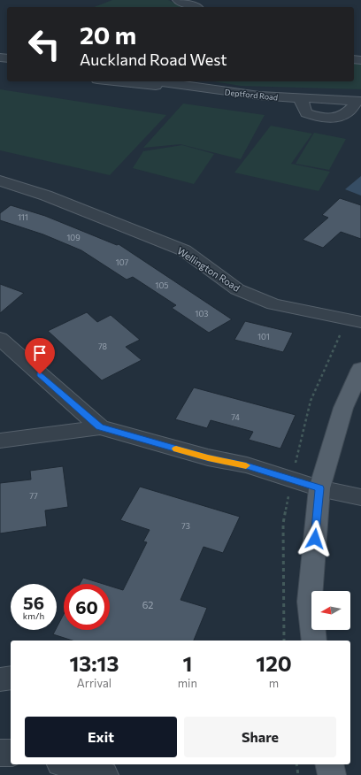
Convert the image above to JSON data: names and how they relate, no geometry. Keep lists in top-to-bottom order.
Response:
{
  "streets": {
    "street": ["Deptford Road", "Wellington Road"]
  },
  "house_numbers": [
    "111",
    "109",
    "107",
    "105",
    "103",
    "101",
    "78",
    "74",
    "77",
    "73",
    "62"
  ],
  "north": "left",
  "page": {
    "turn": ["20 m", "Auckland Road West"],
    "speed": "56 km/h",
    "limit": "60",
    "eta": [
      "13:13",
      "Arrival",
      "1",
      "min",
      "120",
      "m"
    ],
    "buttons": ["Exit", "Share"]
  }
}
